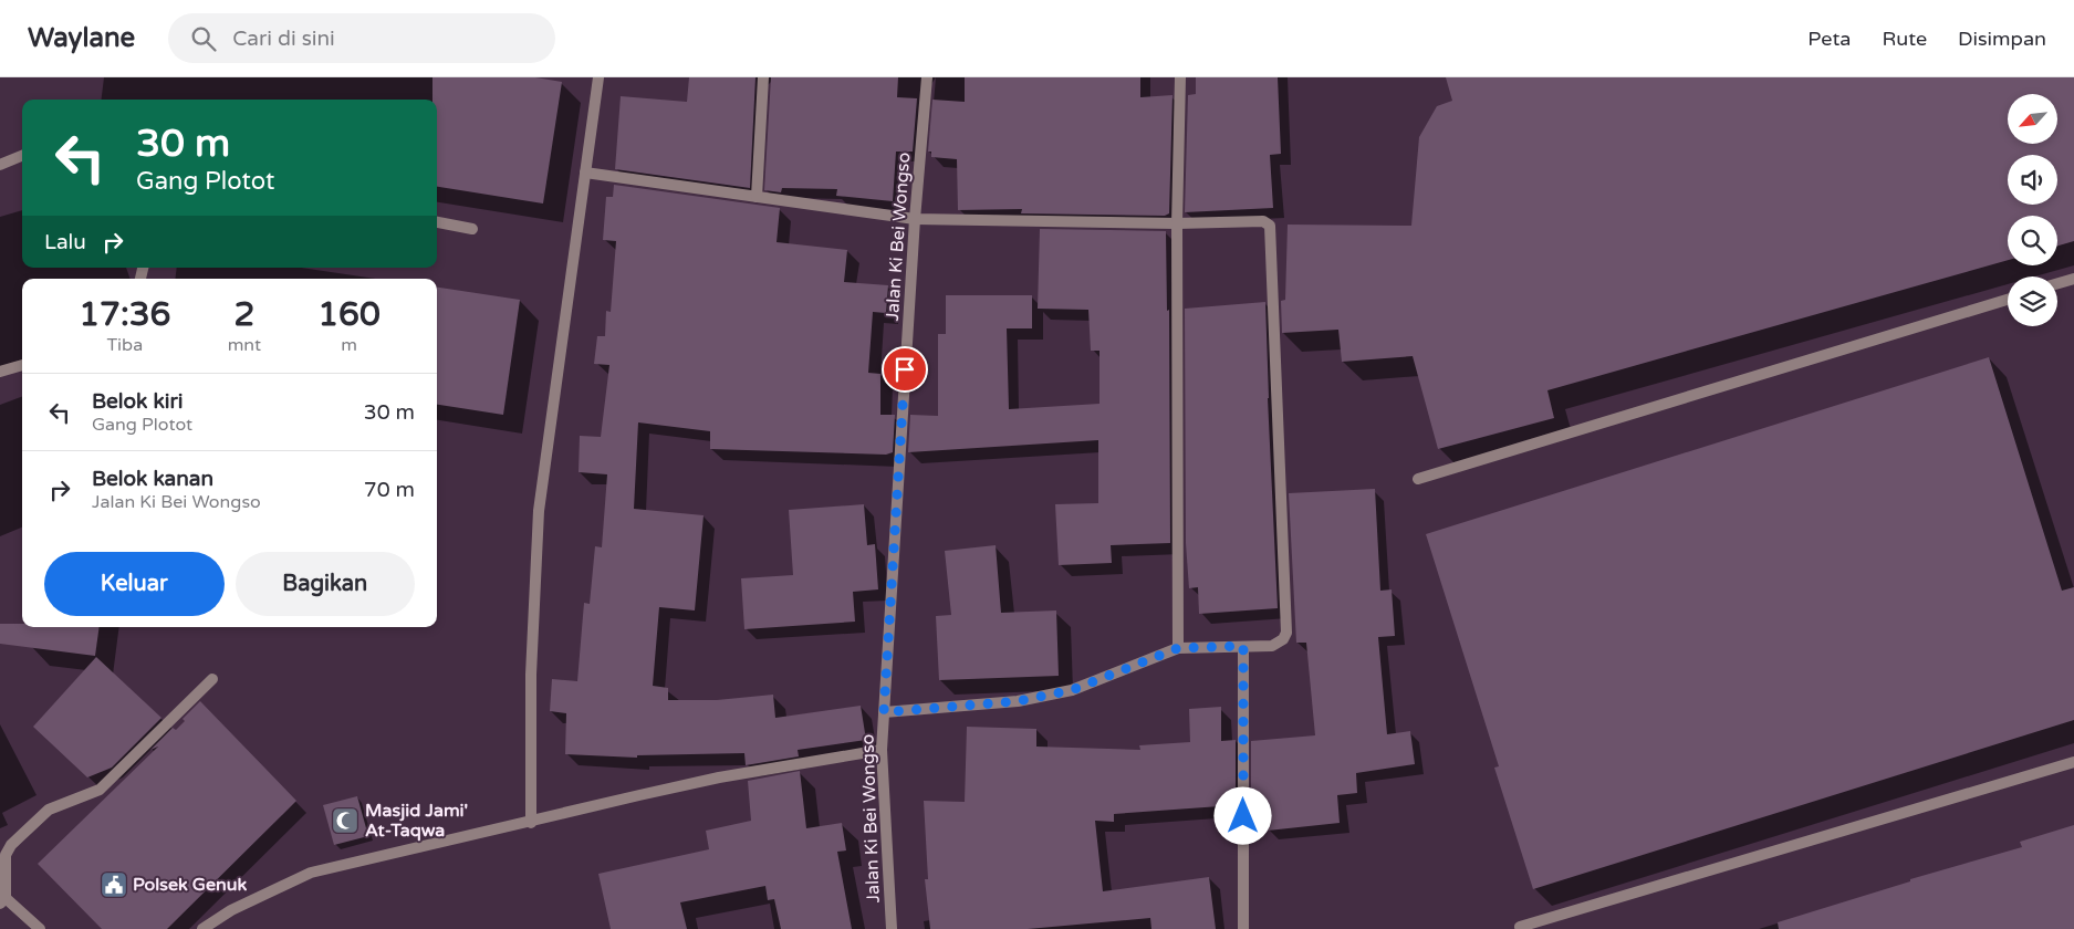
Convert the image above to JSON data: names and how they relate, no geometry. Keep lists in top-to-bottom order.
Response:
{
  "streets": {
    "street": ["Jalan Ki Bei Wongso"]
  },
  "places": {
    "mosque": ["Masjid Jami' At-Taqwa"],
    "public building": ["Polsek Genuk"]
  },
  "north": "bottom left",
  "page": {
    "header": "Waylane",
    "search": "Cari di sini",
    "nav": ["Peta", "Rute", "Disimpan"],
    "turn": ["30 m", "Gang Plotot"],
    "then": "Lalu",
    "eta": [
      "17:36",
      "Tiba",
      "2",
      "mnt",
      "160",
      "m"
    ],
    "list": [
      {
        "name": "Belok kiri",
        "note": "Gang Plotot",
        "value": "30 m"
      },
      {
        "name": "Belok kanan",
        "note": "Jalan Ki Bei Wongso",
        "value": "70 m"
      }
    ],
    "buttons": ["Keluar", "Bagikan"]
  }
}
